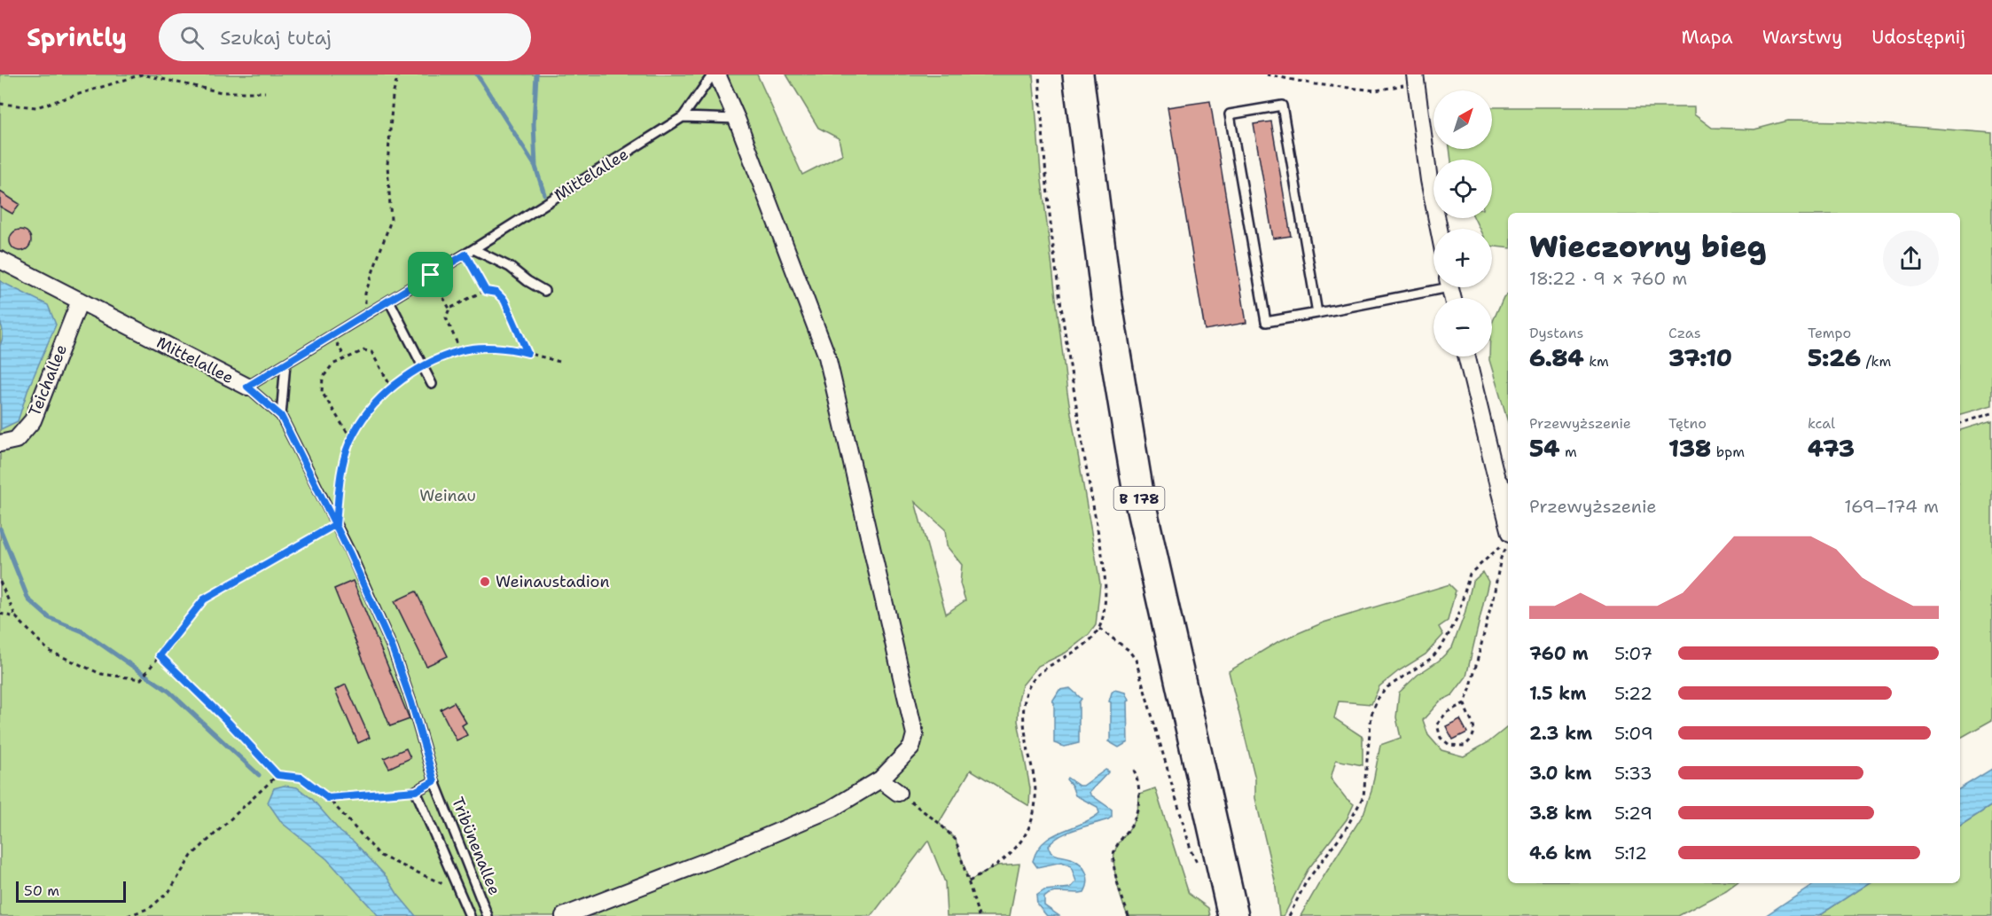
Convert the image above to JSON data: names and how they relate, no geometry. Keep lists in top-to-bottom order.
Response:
{
  "streets": {
    "highway": ["B 178"],
    "street": ["Mittelallee", "Teichallee"],
    "lane": ["Tribünenallee"]
  },
  "crossings": [
    ["Mittelallee", "Teichallee"],
    ["Mittelallee", "Tribünenallee"]
  ],
  "parks": ["Weinau"],
  "places": ["Weinaustadion"],
  "scale_bar": "50 m",
  "north": "top right",
  "page": {
    "header": "Sprintly",
    "search": "Szukaj tutaj",
    "nav": ["Mapa", "Warstwy", "Udostępnij"],
    "map_buttons": ["+", "−"],
    "heading": ["Wieczorny bieg", "18:22 · 9 × 760 m"],
    "stats": [
      ["Dystans", "6.84 km"],
      ["Czas", "37:10"],
      ["Tempo", "5:26 /km"],
      ["Przewyższenie", "54 m"],
      ["Tętno", "138 bpm"],
      ["kcal", "473"]
    ],
    "chart": ["Przewyższenie", "169–174 m"],
    "list": [
      {
        "name": "760 m",
        "note": "5:07"
      },
      {
        "name": "1.5 km",
        "note": "5:22"
      },
      {
        "name": "2.3 km",
        "note": "5:09"
      },
      {
        "name": "3.0 km",
        "note": "5:33"
      },
      {
        "name": "3.8 km",
        "note": "5:29"
      },
      {
        "name": "4.6 km",
        "note": "5:12"
      }
    ],
    "scale": "50 m"
  }
}
